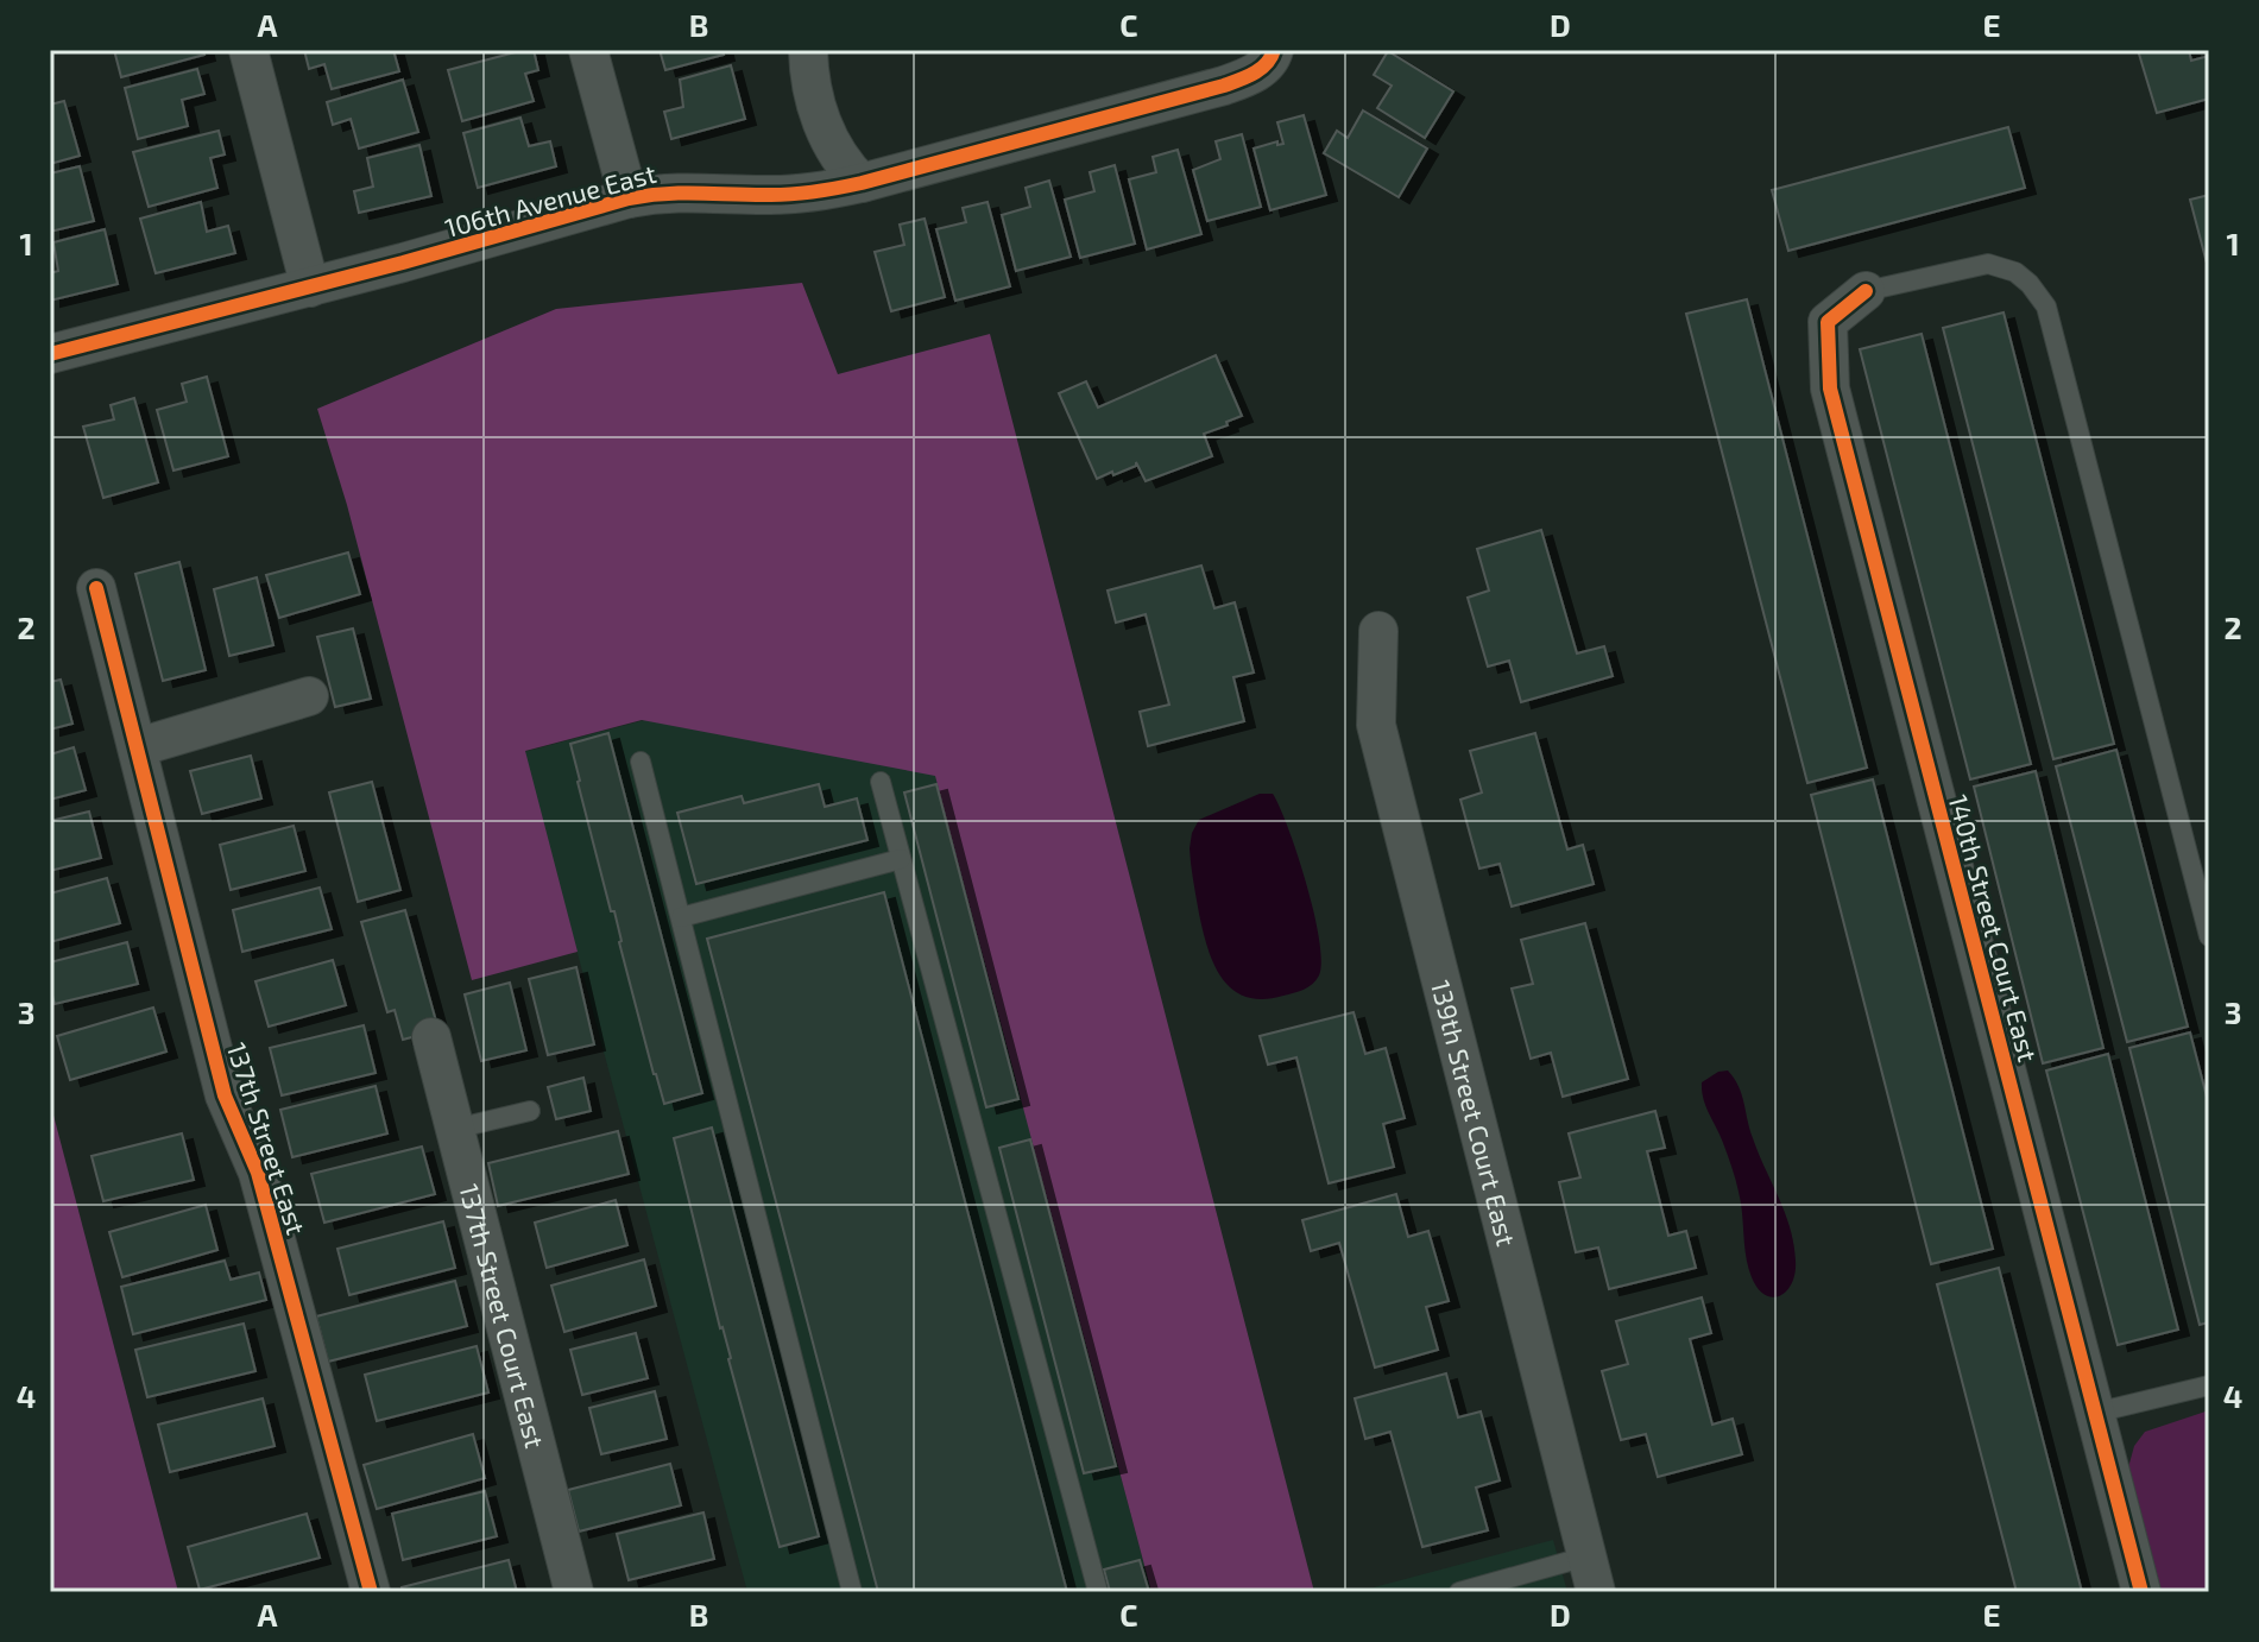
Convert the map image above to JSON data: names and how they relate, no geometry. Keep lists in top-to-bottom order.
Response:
{
  "streets": {
    "street": [
      "106th Avenue East",
      "140th Street Court East",
      "139th Street Court East",
      "137th Street East",
      "137th Street Court East"
    ]
  },
  "grid": {
    "columns": [
      "A",
      "B",
      "C",
      "D",
      "E"
    ],
    "rows": [
      "1",
      "2",
      "3",
      "4"
    ]
  }
}
